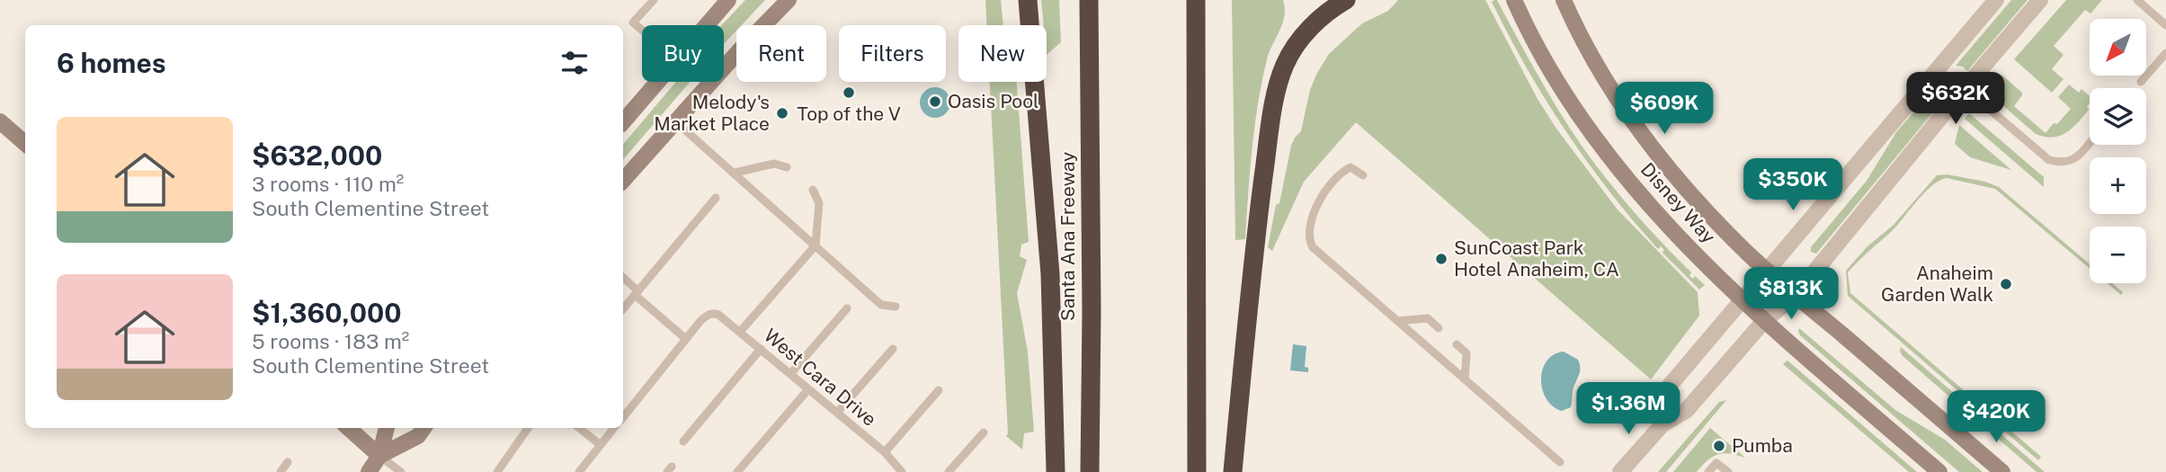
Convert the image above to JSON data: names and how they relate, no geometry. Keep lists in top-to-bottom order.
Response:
{
  "streets": {
    "highway": ["Santa Ana Freeway"],
    "main road": ["Disney Way"],
    "lane": ["West Cara Drive"]
  },
  "places": [
    "Top of the V",
    "Oasis Pool",
    "Melody's Market Place",
    "SunCoast Park Hotel Anaheim, CA",
    "Anaheim Garden Walk",
    "Pumba"
  ],
  "north": "bottom left",
  "page": {
    "map_buttons": ["+", "−"],
    "chip": [
      "Buy",
      "Rent",
      "Filters",
      "New"
    ],
    "heading": "6 homes",
    "price": [
      "$632K",
      "$609K",
      "$350K",
      "$813K",
      "$1.36M",
      "$420K"
    ],
    "list": [
      {
        "name": "$632,000",
        "note": "3 rooms · 110 m² · South Clementine Street"
      },
      {
        "name": "$1,360,000",
        "note": "5 rooms · 183 m² · South Clementine Street"
      }
    ]
  }
}
